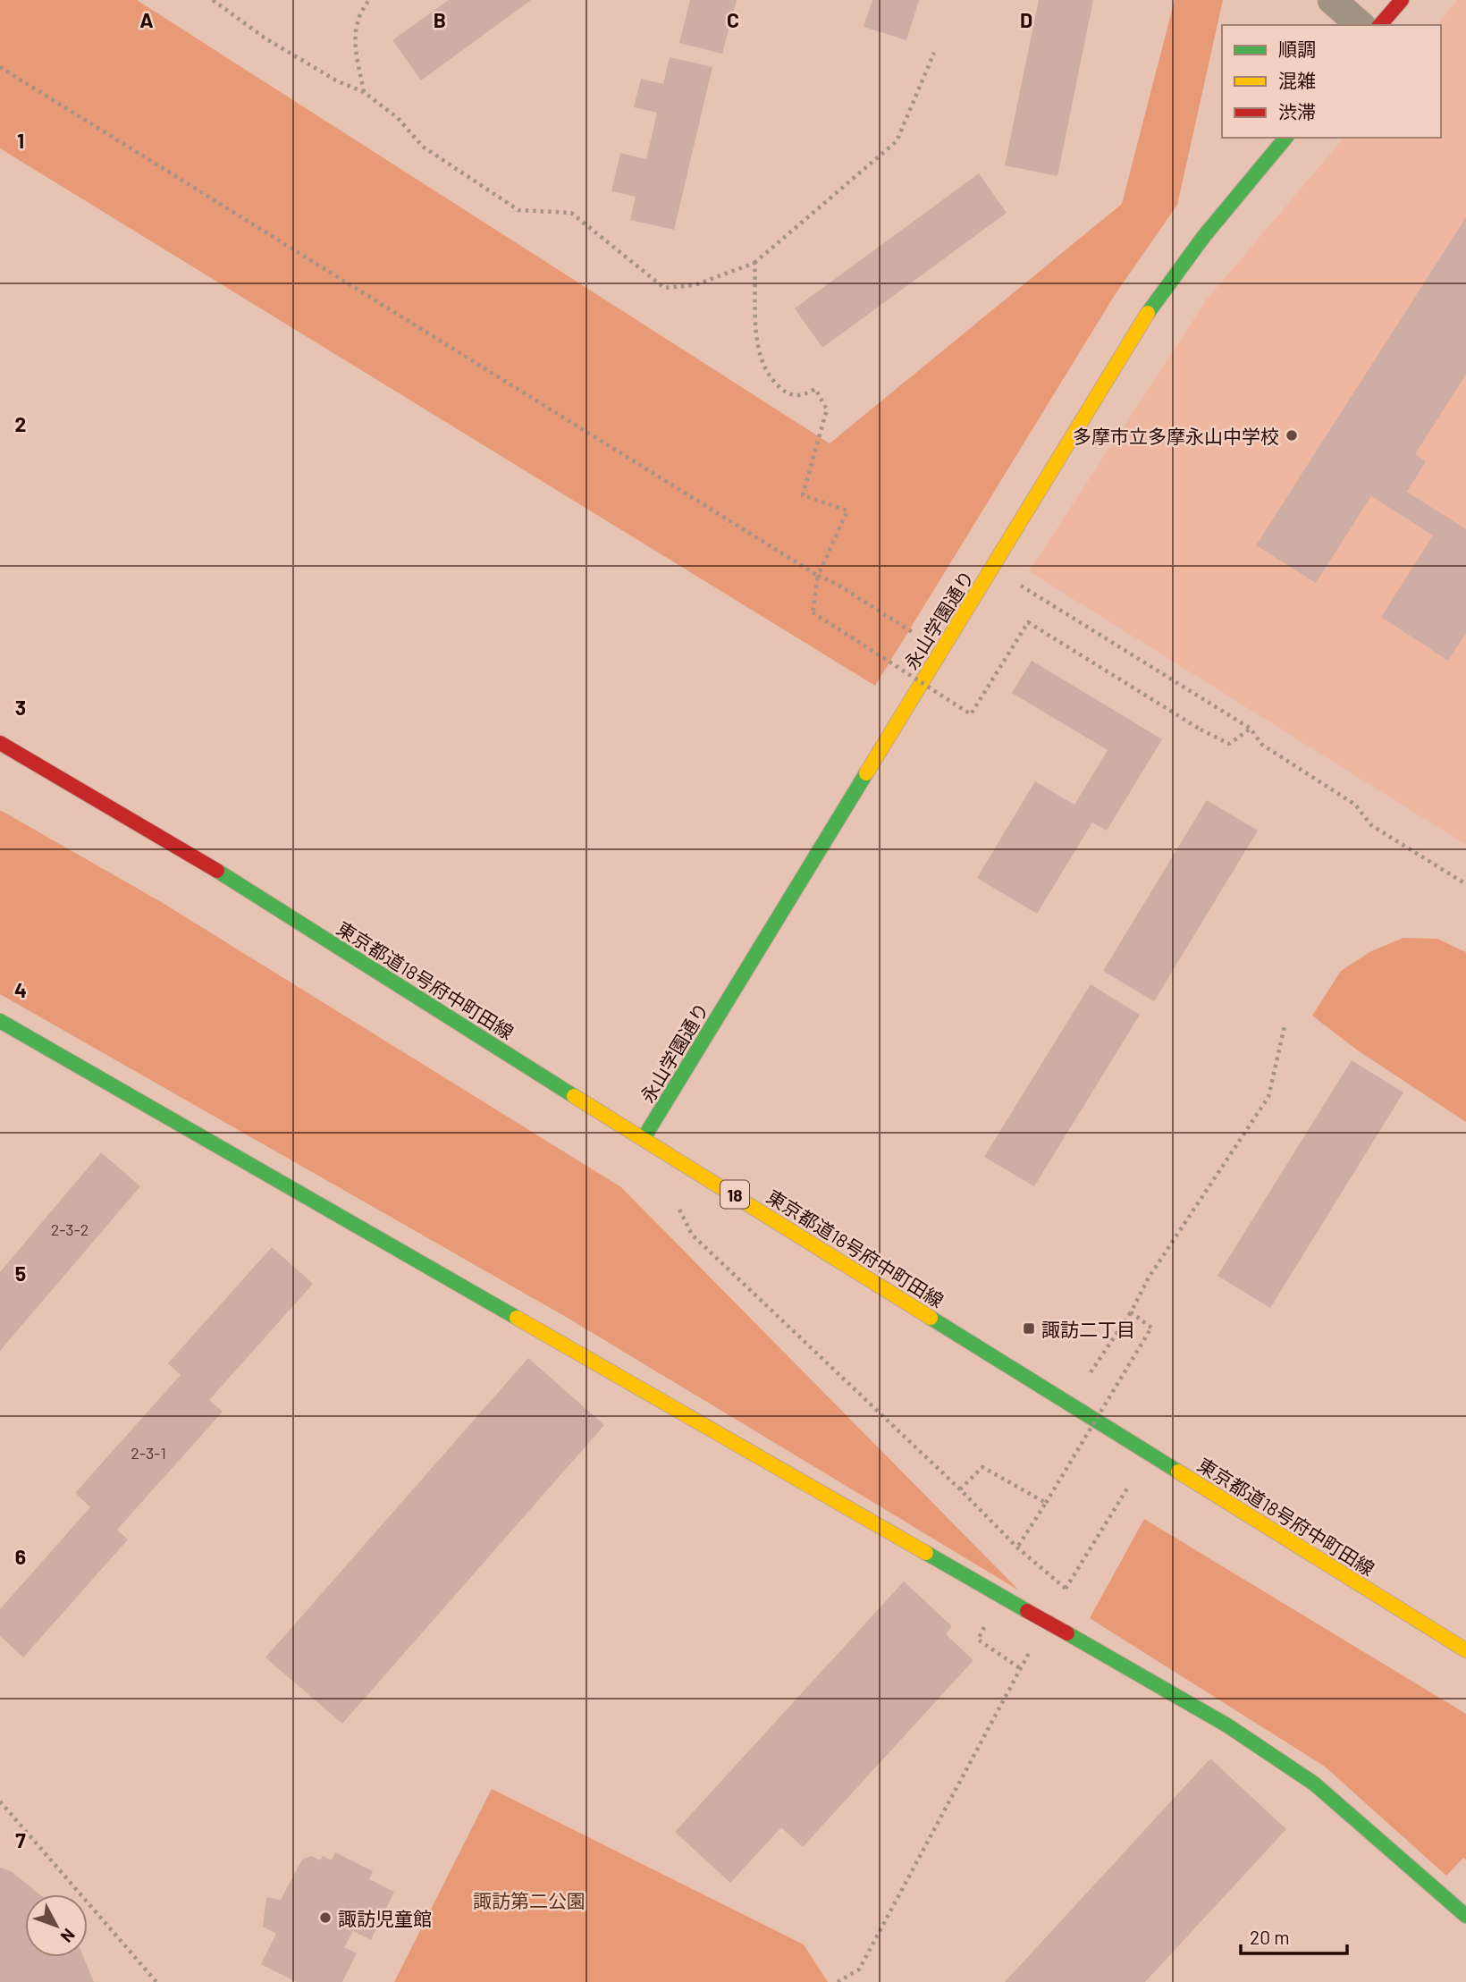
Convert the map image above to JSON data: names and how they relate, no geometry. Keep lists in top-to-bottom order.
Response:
{
  "streets": {
    "street": ["永山学園通り", "東京都道18号府中町田線", "18"]
  },
  "crossings": [
    ["永山学園通り", "東京都道18号府中町田線"]
  ],
  "parks": ["諏訪第二公園"],
  "places": {
    "other": ["多摩市立多摩永山中学校", "諏訪児童館"],
    "transit": ["諏訪二丁目"]
  },
  "house_numbers": ["2-3-2", "2-3-1"],
  "legend": ["順調", "混雑", "渋滞"],
  "scale_bar": "20 m",
  "north": "bottom right",
  "grid": {
    "columns": [
      "A",
      "B",
      "C",
      "D"
    ],
    "rows": [
      "1",
      "2",
      "3",
      "4",
      "5",
      "6",
      "7"
    ]
  }
}
